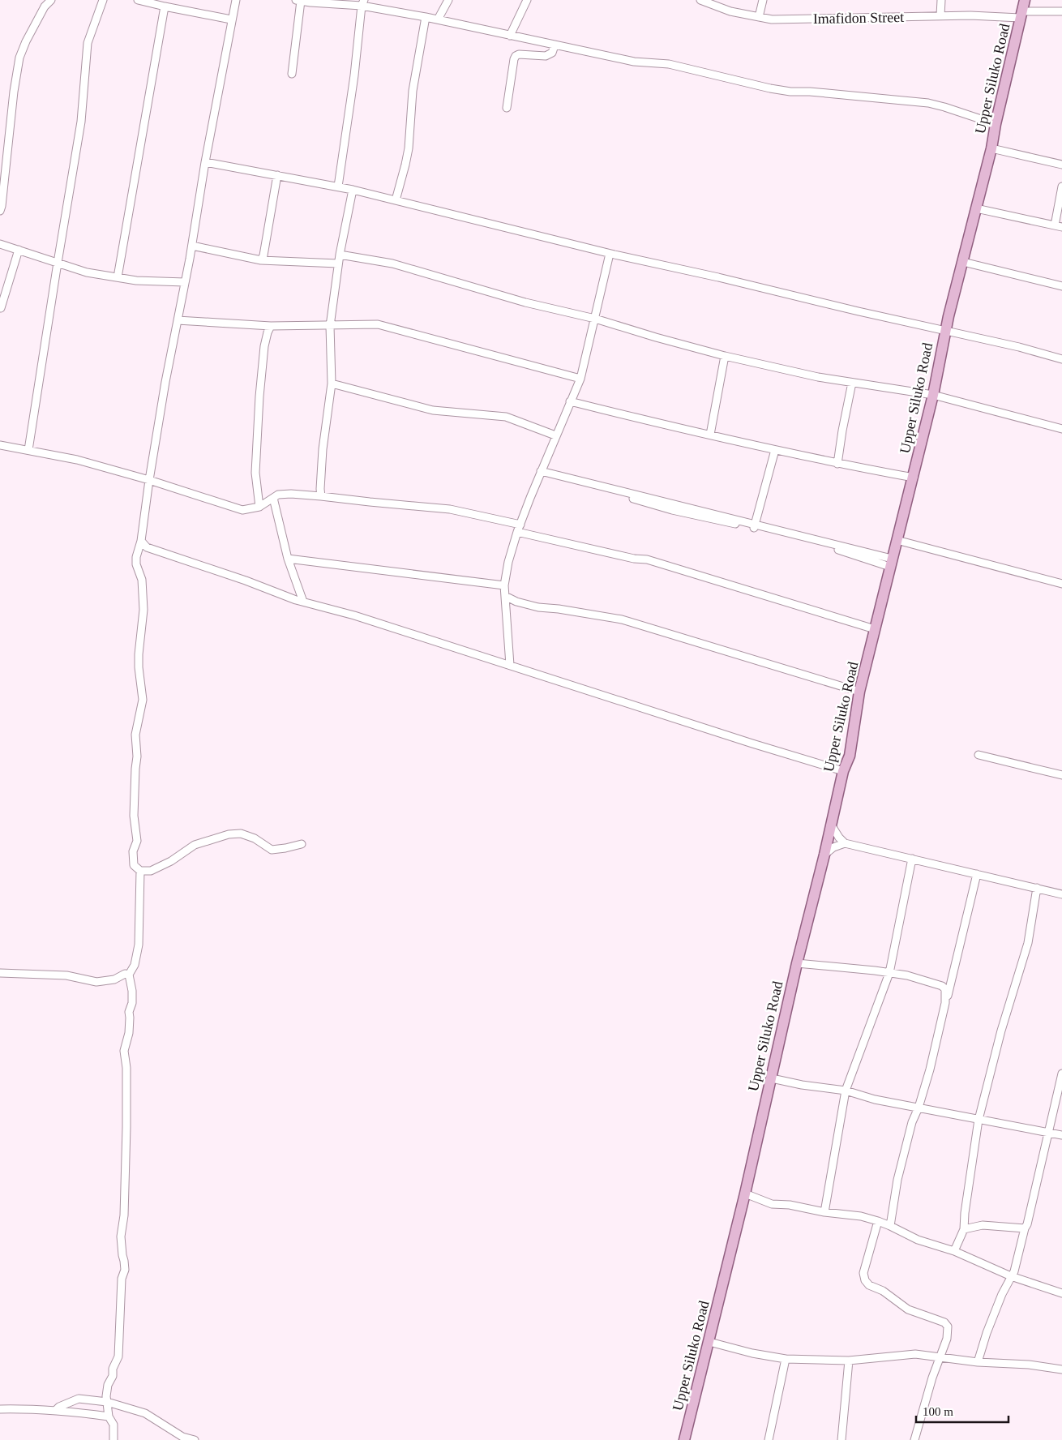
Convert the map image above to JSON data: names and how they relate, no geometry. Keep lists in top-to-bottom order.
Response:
{
  "streets": {
    "main road": ["Upper Siluko Road"],
    "street": ["Imafidon Street"]
  },
  "crossings": [
    ["Imafidon Street", "Upper Siluko Road"]
  ],
  "scale_bar": "100 m"
}
